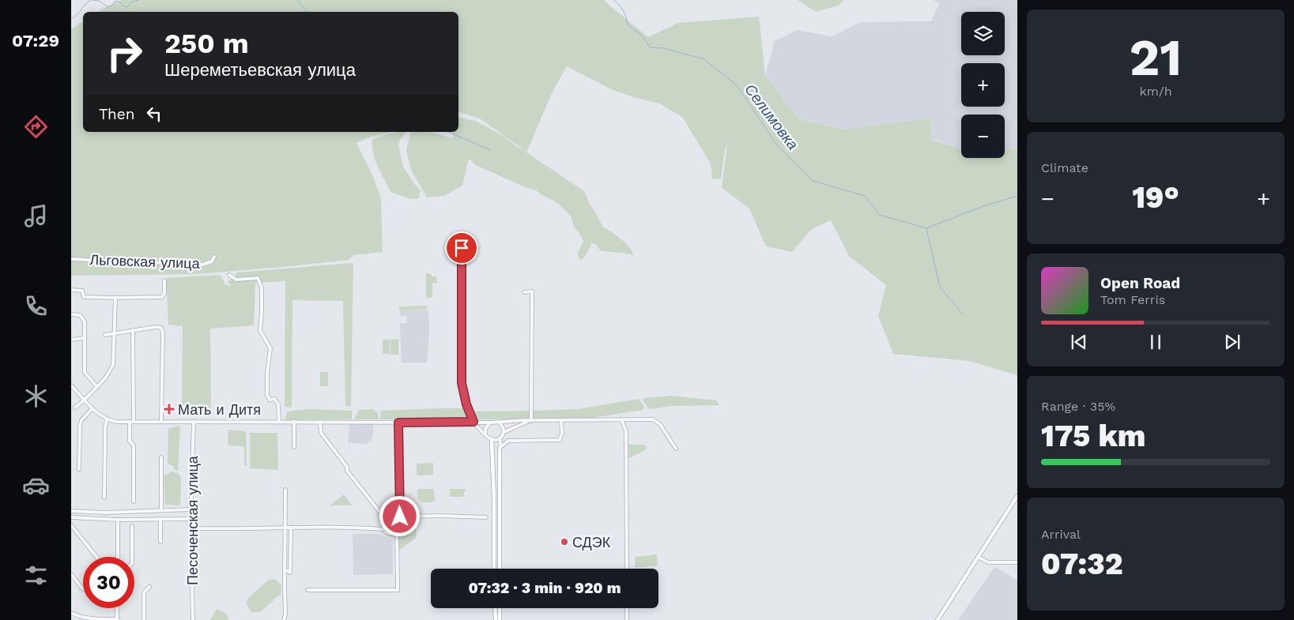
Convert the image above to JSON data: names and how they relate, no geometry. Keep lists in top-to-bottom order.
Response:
{
  "streets": {
    "street": ["Льговская улица", "Песоченская улица"]
  },
  "water": ["Селимовка"],
  "places": {
    "health": ["Мать и Дитя"],
    "other": ["СДЭК"]
  },
  "page": {
    "tabs": "07:29",
    "tile": [
      ["21", "km/h"],
      "Climate",
      ["Range · 35%", "175 km"],
      ["Arrival", "07:32"]
    ],
    "map_buttons": ["+", "−"],
    "turn": ["250 m", "Шереметьевская улица"],
    "then": "Then",
    "heat": ["−", "19°", "+"],
    "song": ["Open Road", "Tom Ferris"],
    "limit": "30",
    "trip": "07:32 · 3 min · 920 m"
  }
}
